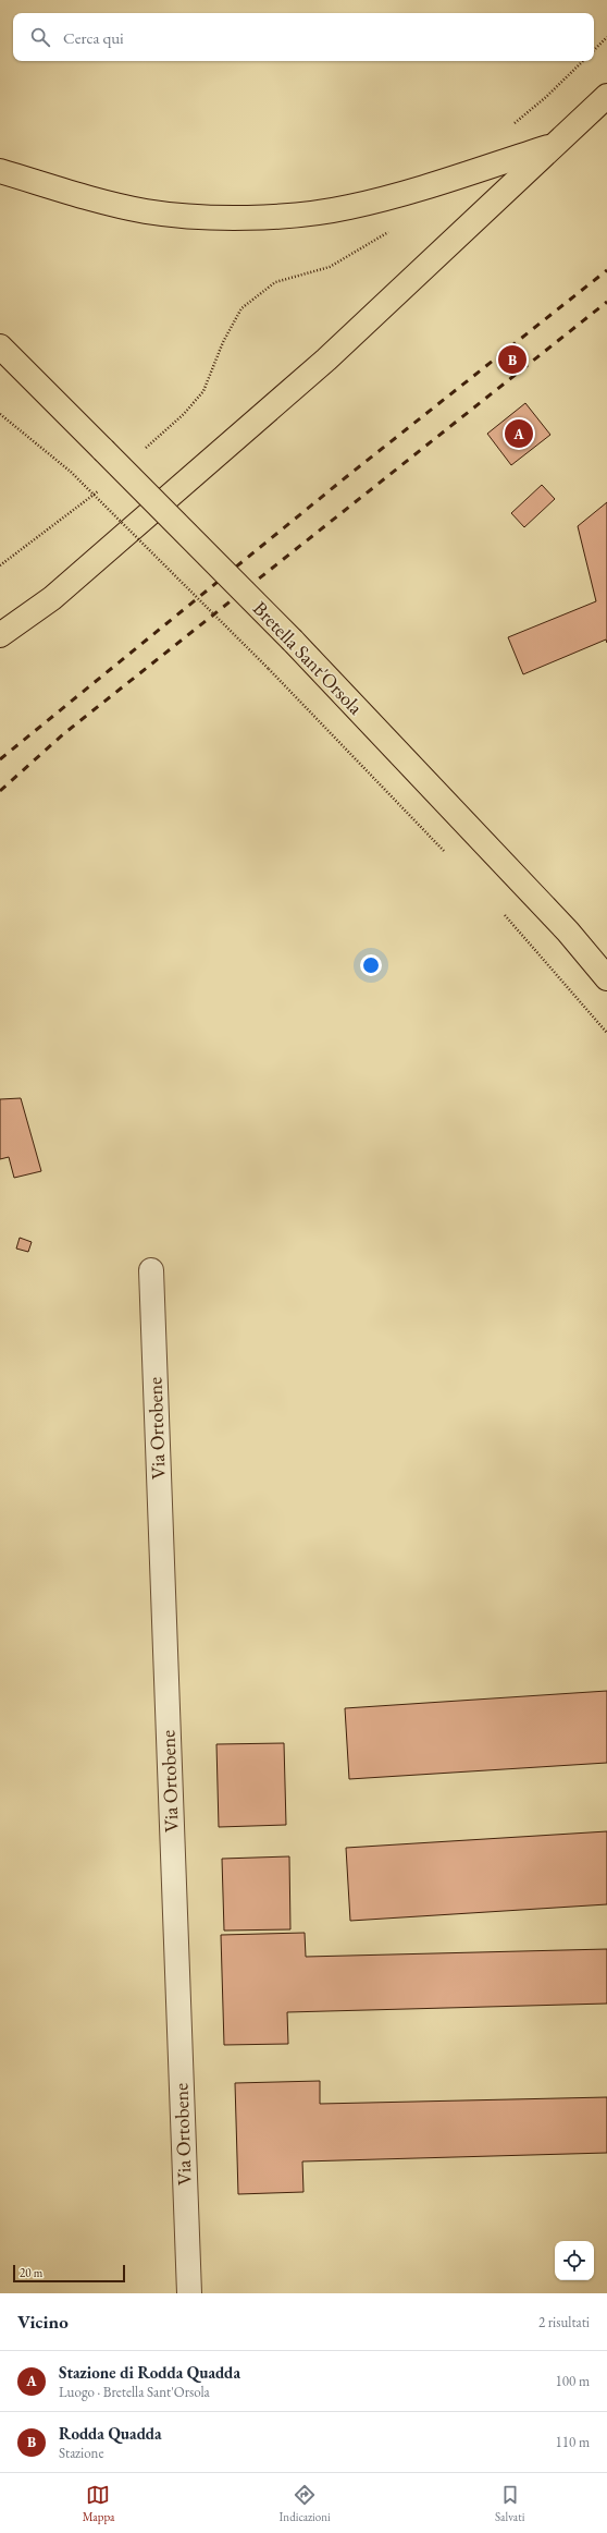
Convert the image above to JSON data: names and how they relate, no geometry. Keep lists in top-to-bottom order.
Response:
{
  "streets": {
    "main road": ["Bretella Sant'Orsola"],
    "street": ["Via Ortobene"]
  },
  "scale_bar": "20 m",
  "page": {
    "search": "Cerca qui",
    "pins": ["B", "A"],
    "scale": "20 m",
    "heading": ["Vicino", "2 risultati"],
    "list": [
      {
        "mark": "A",
        "name": "Stazione di Rodda Quadda",
        "note": "Luogo · Bretella Sant'Orsola",
        "value": "100 m"
      },
      {
        "mark": "B",
        "name": "Rodda Quadda",
        "note": "Stazione",
        "value": "110 m"
      }
    ],
    "nav": ["Mappa", "Indicazioni", "Salvati"]
  }
}
